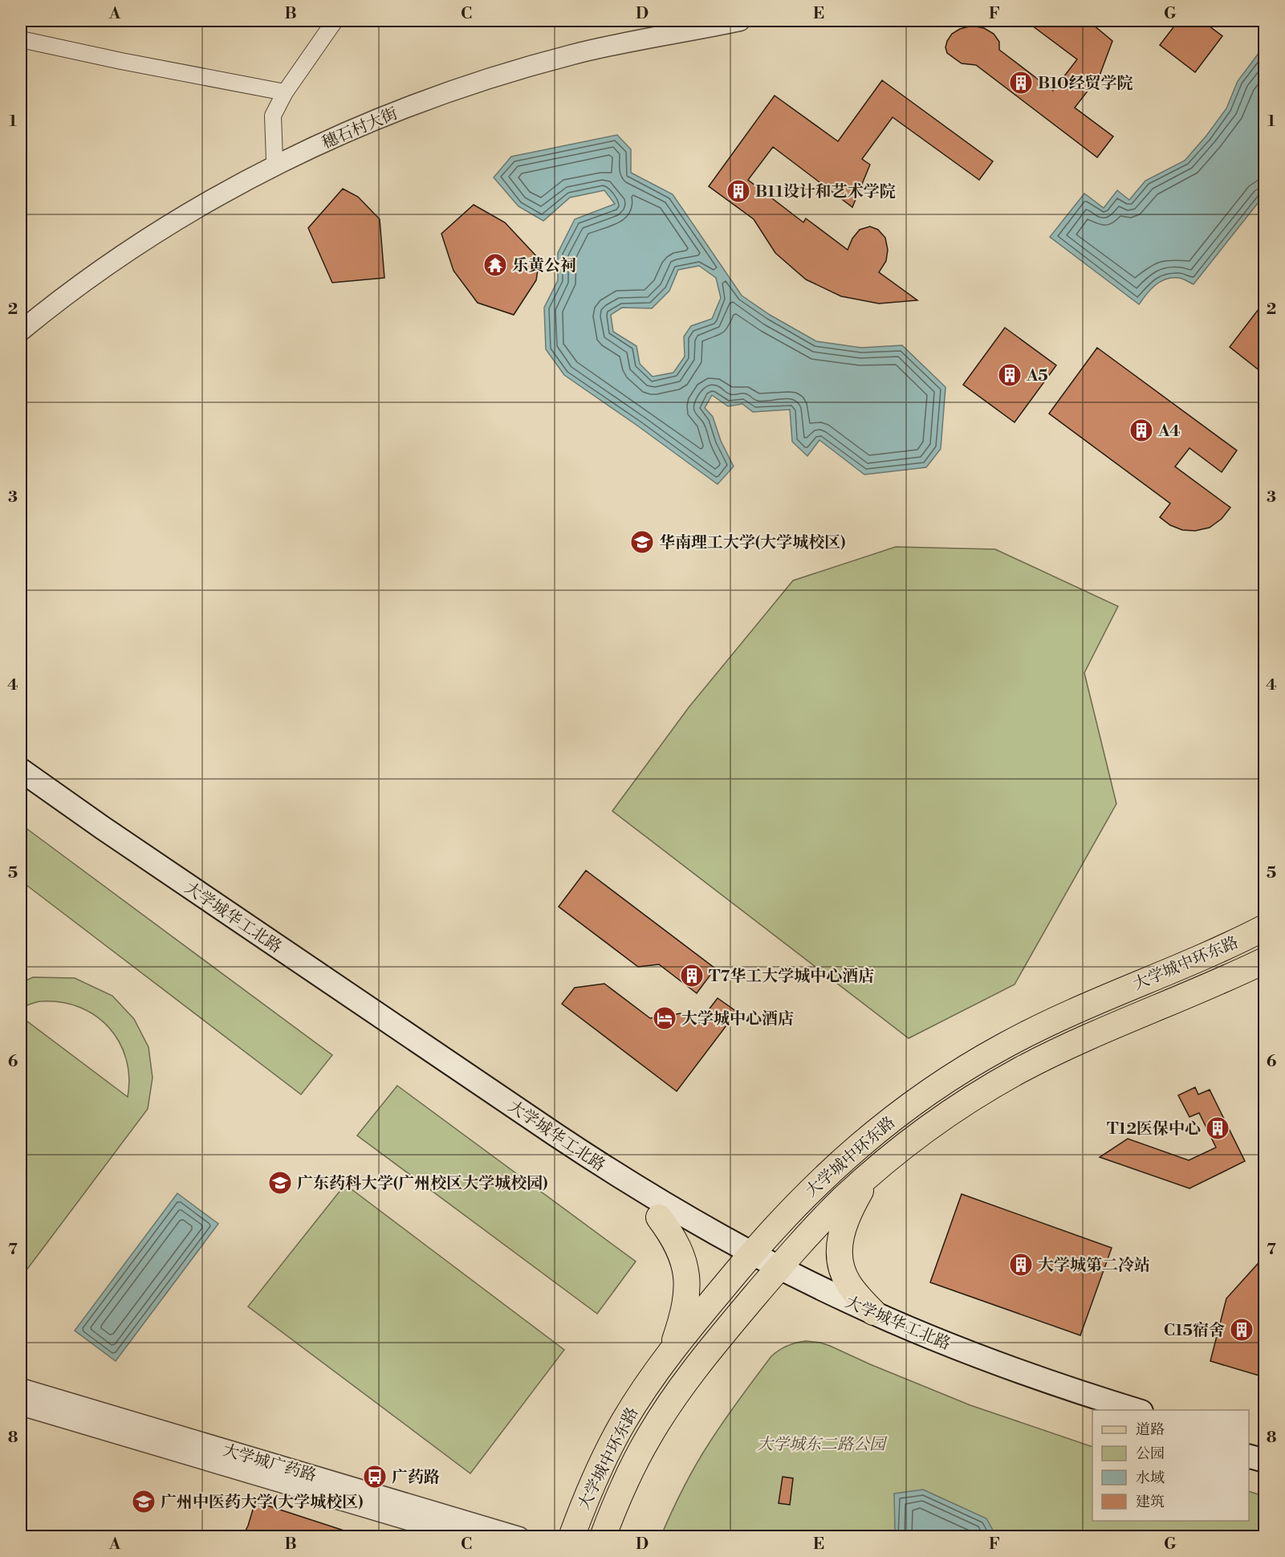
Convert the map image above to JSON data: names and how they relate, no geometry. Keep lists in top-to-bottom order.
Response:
{
  "streets": {
    "main road": ["大学城华工北路", "大学城中环东路"],
    "street": ["穗石村大街", "大学城广药路"]
  },
  "crossings": [
    ["大学城华工北路", "大学城中环东路"]
  ],
  "parks": ["大学城东二路公园"],
  "places": {
    "building": [
      "B10经贸学院",
      "B11设计和艺术学院",
      "A5",
      "A4",
      "T7华工大学城中心酒店",
      "T12医保中心",
      "大学城第二冷站",
      "C15宿舍"
    ],
    "temple": ["乐黄公祠"],
    "school or university": ["华南理工大学(大学城校区)", "广东药科大学(广州校区大学城校园)", "广州中医药大学(大学城校区)"],
    "hotel": ["大学城中心酒店"],
    "bus stop": ["广药路"]
  },
  "legend": [
    "道路",
    "公园",
    "水域",
    "建筑"
  ],
  "grid": {
    "columns": [
      "A",
      "B",
      "C",
      "D",
      "E",
      "F",
      "G"
    ],
    "rows": [
      "1",
      "2",
      "3",
      "4",
      "5",
      "6",
      "7",
      "8"
    ]
  }
}
